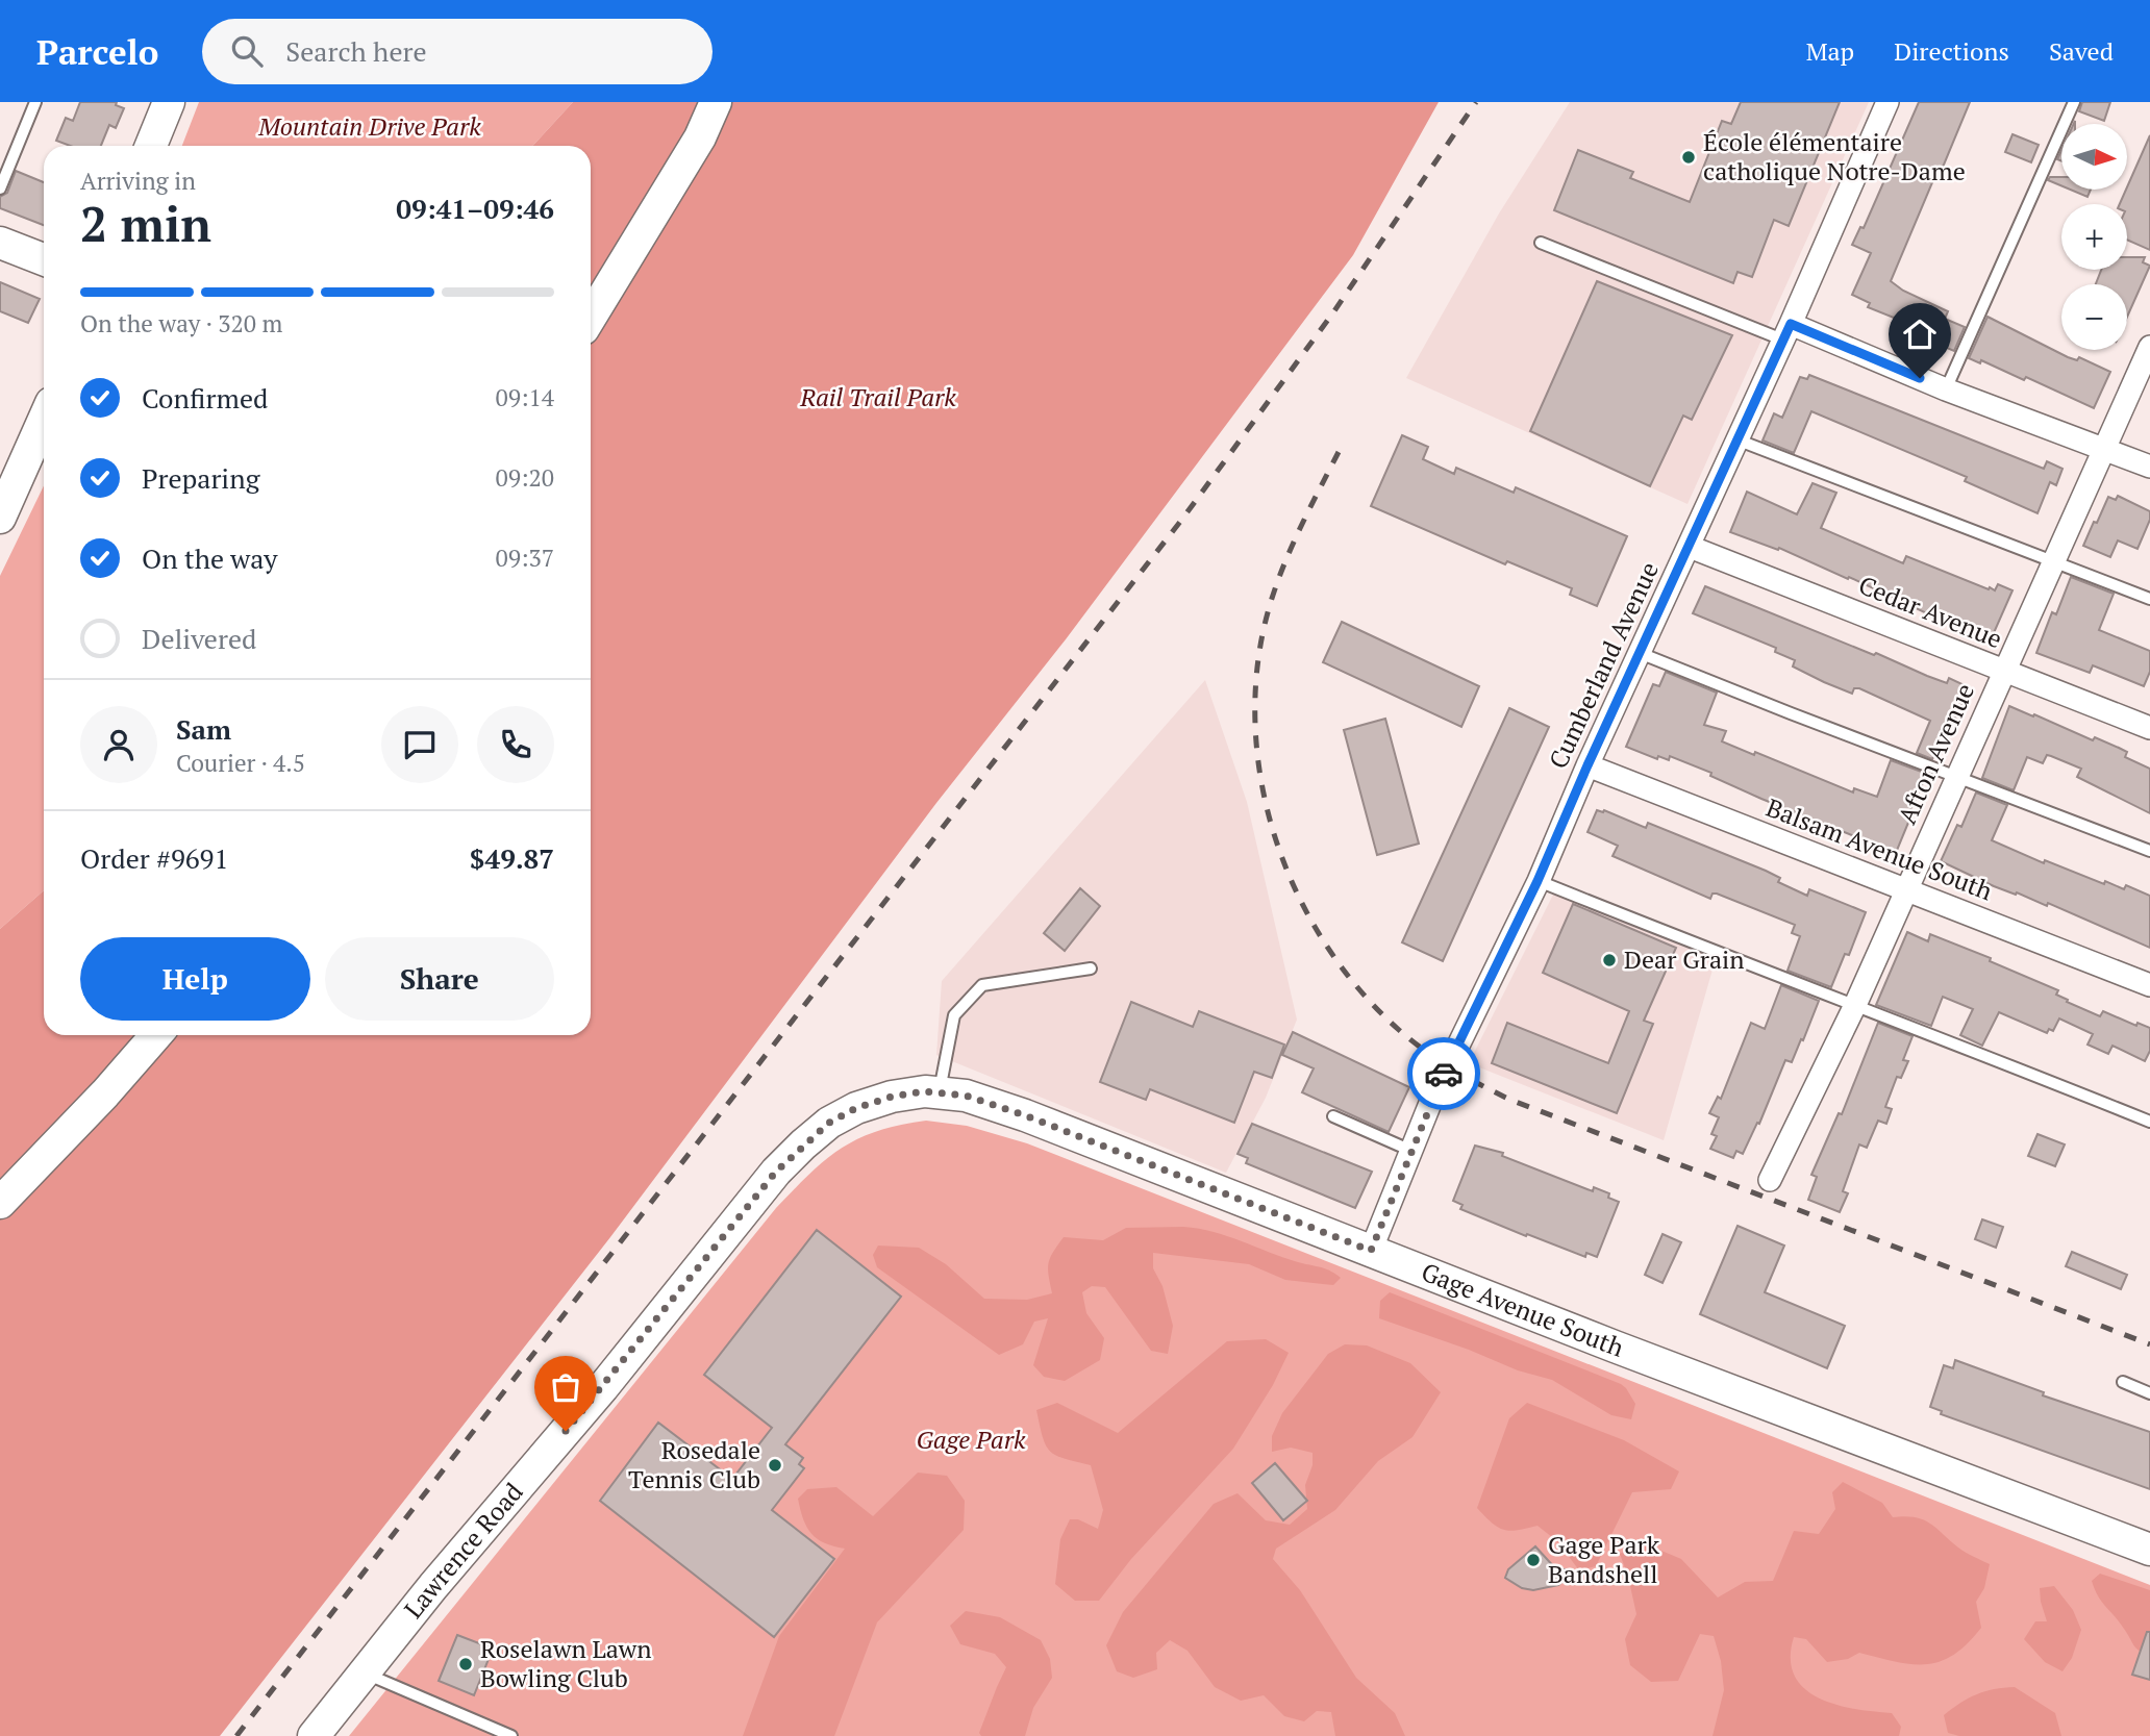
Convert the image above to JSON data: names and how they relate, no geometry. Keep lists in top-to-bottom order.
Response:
{
  "streets": {
    "street": [
      "Cedar Avenue",
      "Cumberland Avenue",
      "Afton Avenue",
      "Balsam Avenue South",
      "Gage Avenue South",
      "Lawrence Road"
    ]
  },
  "crossings": [
    ["Cedar Avenue", "Cumberland Avenue"],
    ["Cedar Avenue", "Afton Avenue"],
    ["Cumberland Avenue", "Balsam Avenue South"],
    ["Cumberland Avenue", "Gage Avenue South"],
    ["Afton Avenue", "Balsam Avenue South"],
    ["Gage Avenue South", "Lawrence Road"]
  ],
  "parks": ["Mountain Drive Park", "Rail Trail Park", "Gage Park"],
  "places": [
    "École élémentaire catholique Notre-Dame",
    "Dear Grain",
    "Rosedale Tennis Club",
    "Gage Park Bandshell",
    "Roselawn Lawn Bowling Club"
  ],
  "north": "right",
  "page": {
    "header": "Parcelo",
    "search": "Search here",
    "nav": ["Map", "Directions", "Saved"],
    "map_buttons": ["+", "−"],
    "heading": ["2 min", "Arriving in", "09:41–09:46"],
    "panel": [
      "Sam",
      "Courier · 4.5",
      "Order #9691",
      "$49.87"
    ],
    "bar": "On the way · 320 m",
    "list": [
      ["Confirmed", "09:14"],
      ["Preparing", "09:20"],
      ["On the way", "09:37"],
      "Delivered"
    ],
    "buttons": ["Help", "Share"]
  }
}
